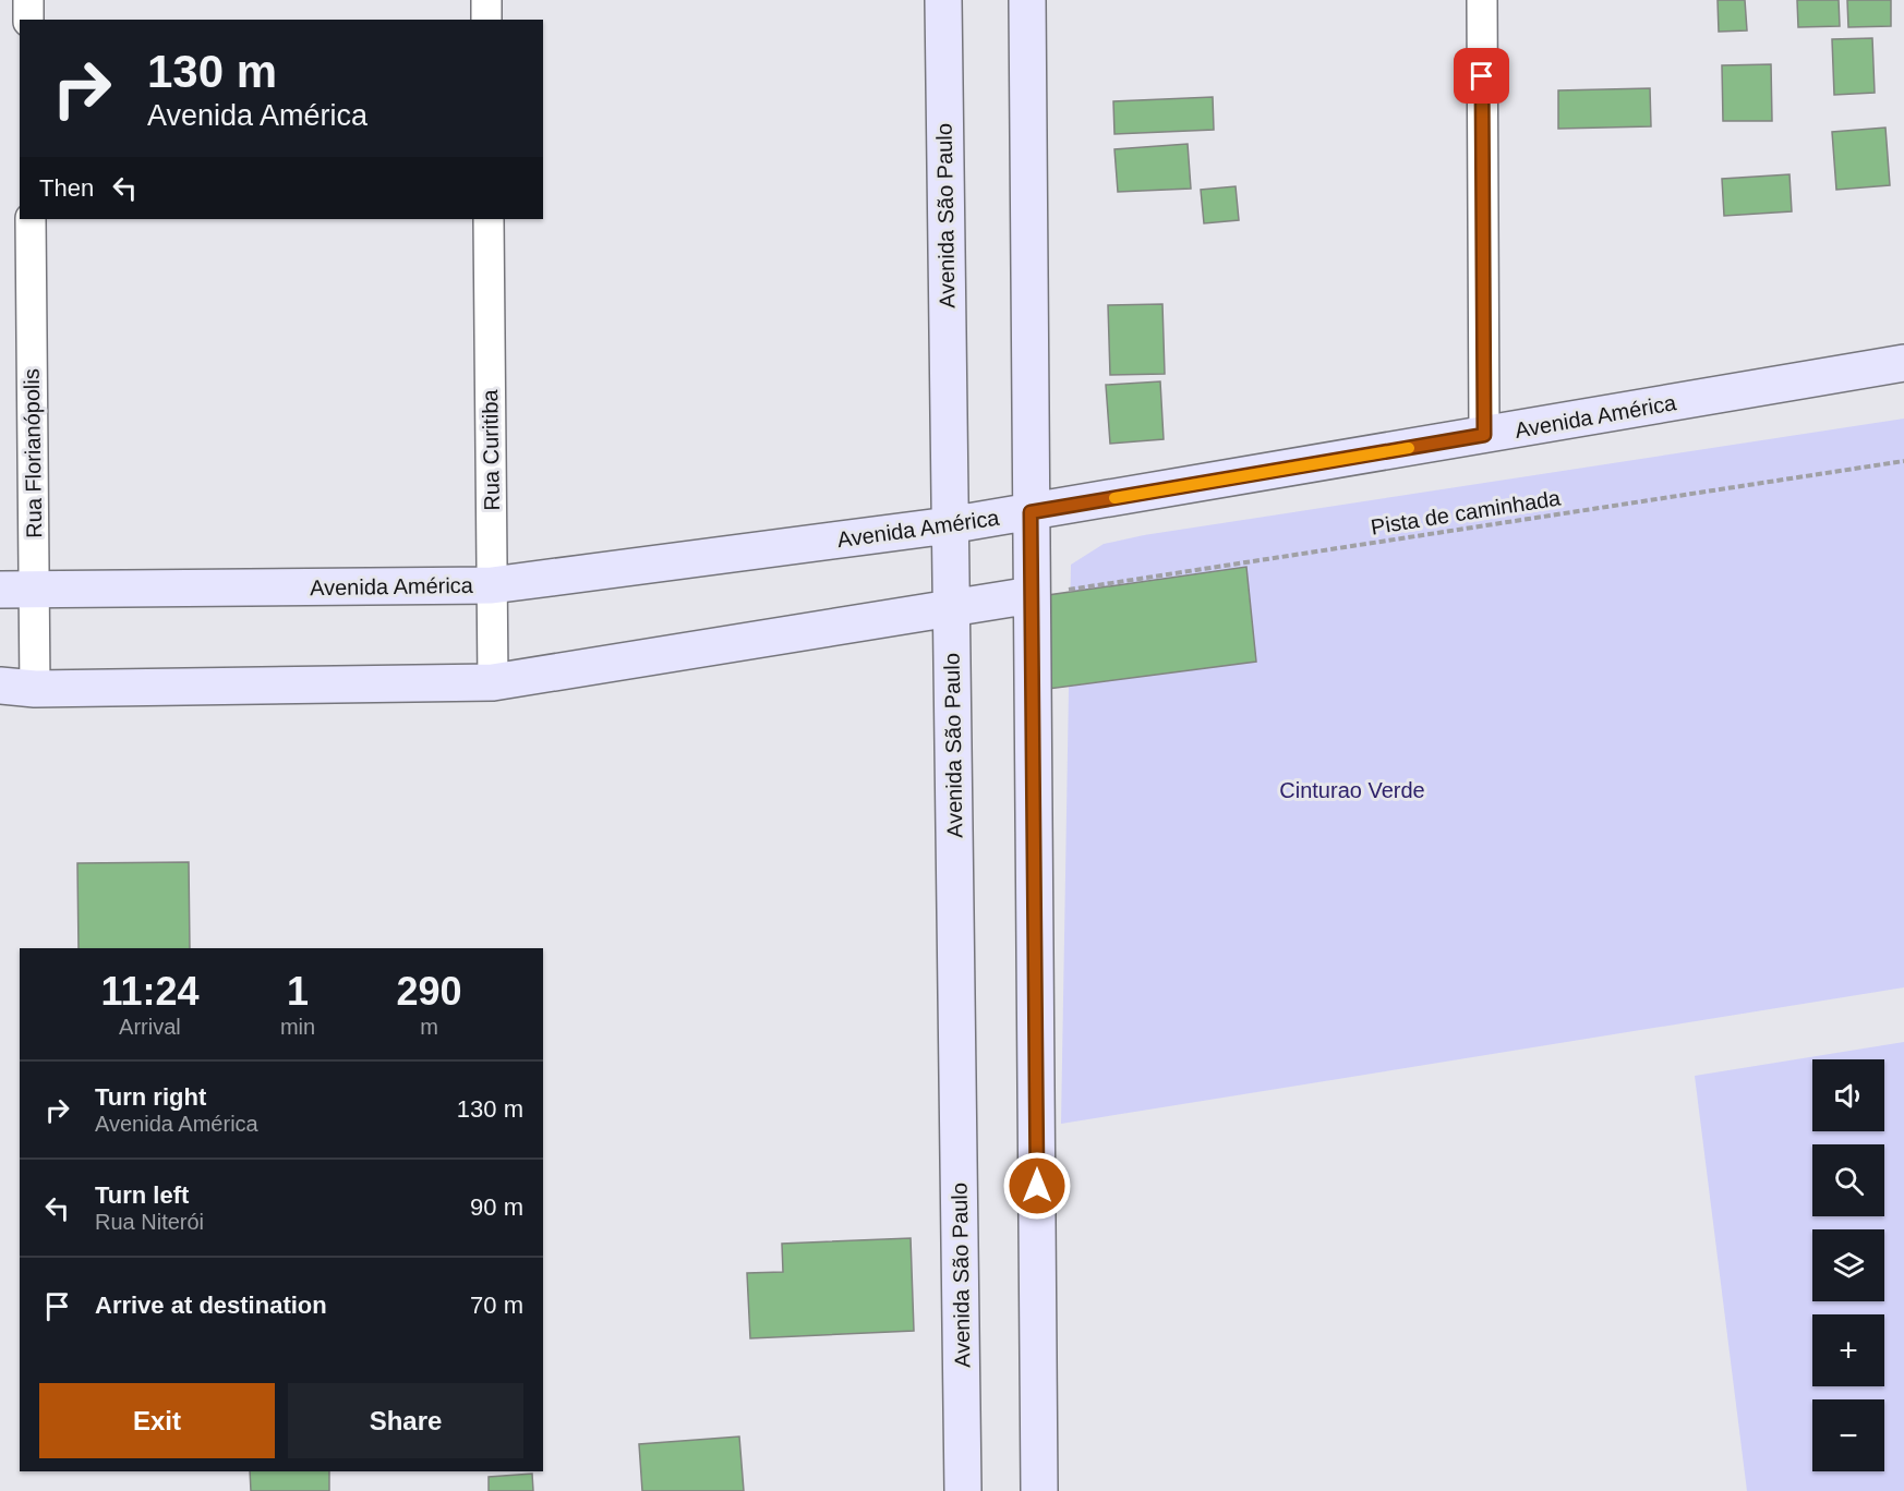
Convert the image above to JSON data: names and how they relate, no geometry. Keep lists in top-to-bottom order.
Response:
{
  "streets": {
    "main road": ["Avenida São Paulo", "Avenida América"],
    "street": ["Rua Curitiba", "Rua Florianópolis"],
    "path": ["Pista de caminhada"]
  },
  "crossings": [
    ["Avenida São Paulo", "Avenida América"],
    ["Avenida América", "Rua Curitiba"],
    ["Avenida América", "Rua Florianópolis"]
  ],
  "parks": ["Cinturao Verde"],
  "page": {
    "turn": ["130 m", "Avenida América"],
    "then": "Then",
    "eta": [
      "11:24",
      "Arrival",
      "1",
      "min",
      "290",
      "m"
    ],
    "map_buttons": ["+", "−"],
    "list": [
      {
        "name": "Turn right",
        "note": "Avenida América",
        "value": "130 m"
      },
      {
        "name": "Turn left",
        "note": "Rua Niterói",
        "value": "90 m"
      },
      {
        "name": "Arrive at destination",
        "value": "70 m"
      }
    ],
    "buttons": ["Exit", "Share"]
  }
}
